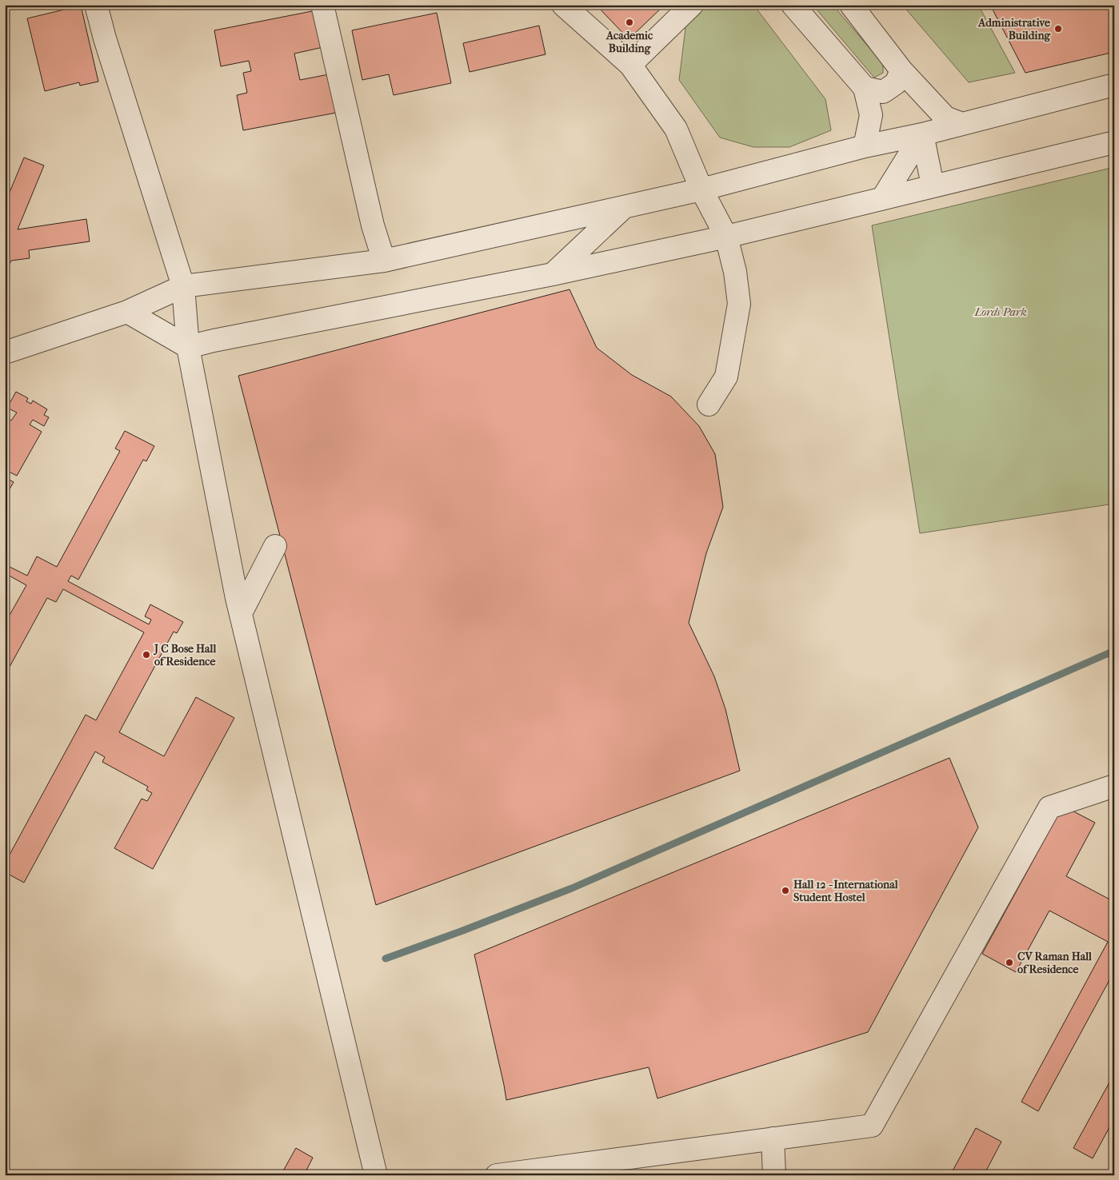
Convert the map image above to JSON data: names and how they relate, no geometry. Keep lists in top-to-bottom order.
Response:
{
  "parks": ["Lords Park"],
  "places": [
    "Academic Building",
    "Administrative Building",
    "J C Bose Hall of Residence",
    "Hall 12 - International Student Hostel",
    "CV Raman Hall of Residence"
  ]
}
